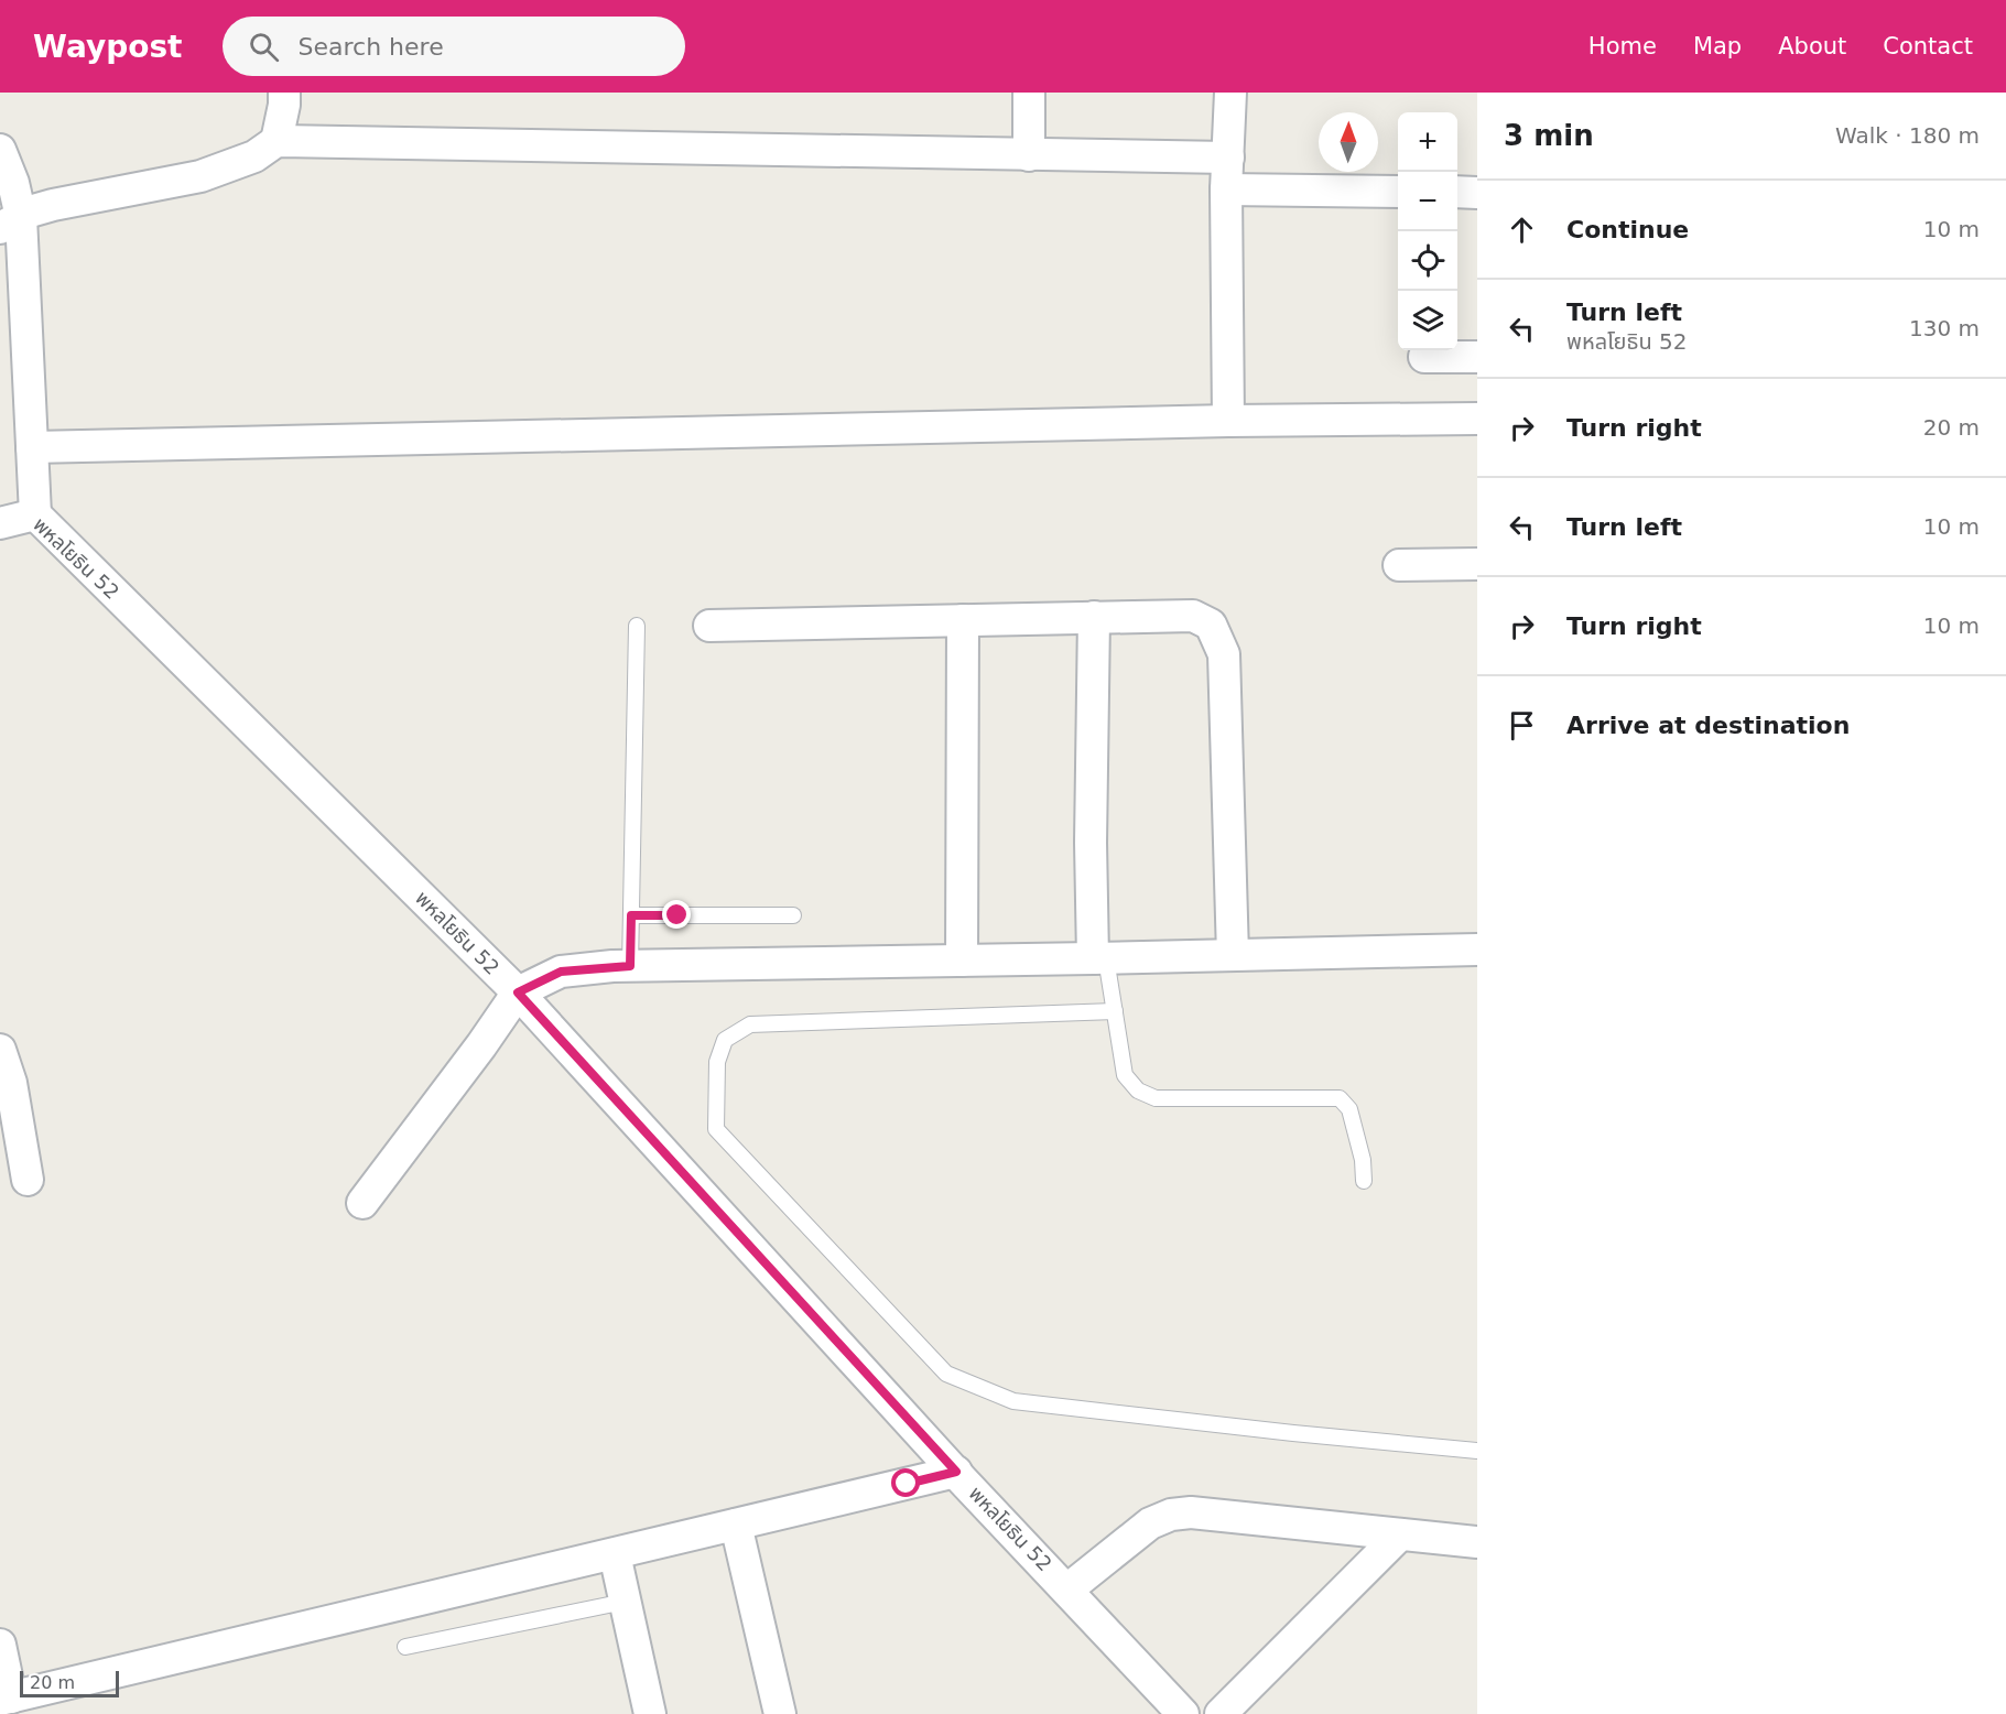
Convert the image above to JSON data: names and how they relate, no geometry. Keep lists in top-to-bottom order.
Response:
{
  "streets": {
    "street": ["พหลโยธิน 52"]
  },
  "scale_bar": "20 m",
  "north": "top",
  "page": {
    "header": "Waypost",
    "search": "Search here",
    "nav": [
      "Home",
      "Map",
      "About",
      "Contact"
    ],
    "heading": ["3 min", "Walk · 180 m"],
    "map_buttons": ["+", "−"],
    "list": [
      ["Continue", "10 m"],
      ["Turn left", "พหลโยธิน 52", "130 m"],
      ["Turn right", "20 m"],
      ["Turn left", "10 m"],
      ["Turn right", "10 m"],
      "Arrive at destination"
    ],
    "scale": "20 m"
  }
}
